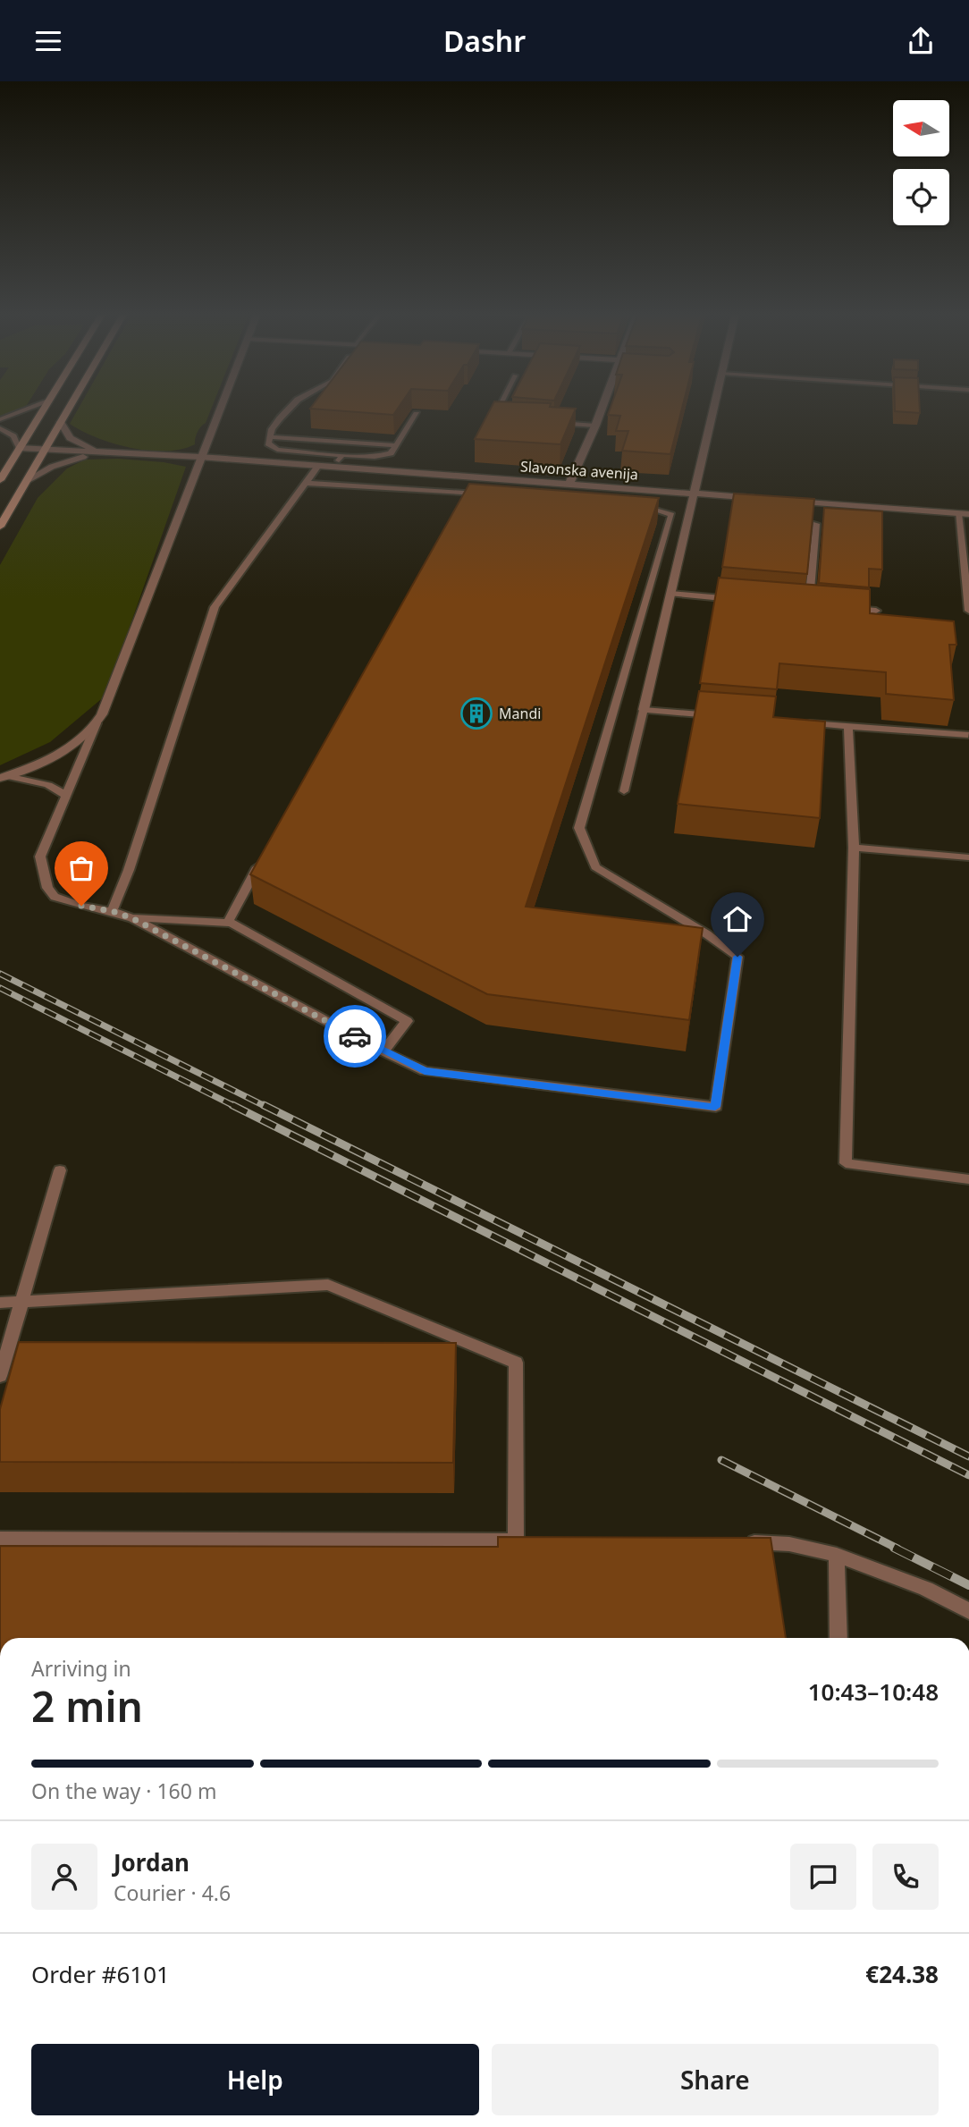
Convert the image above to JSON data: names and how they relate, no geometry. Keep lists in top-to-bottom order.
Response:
{
  "streets": {
    "street": ["Slavonska avenija"]
  },
  "places": {
    "building": ["Mandi"]
  },
  "north": "left",
  "page": {
    "header": "Dashr",
    "heading": ["2 min", "Arriving in", "10:43–10:48"],
    "panel": [
      "Jordan",
      "Courier · 4.6",
      "Order #6101",
      "€24.38"
    ],
    "bar": "On the way · 160 m",
    "buttons": ["Help", "Share"]
  }
}
